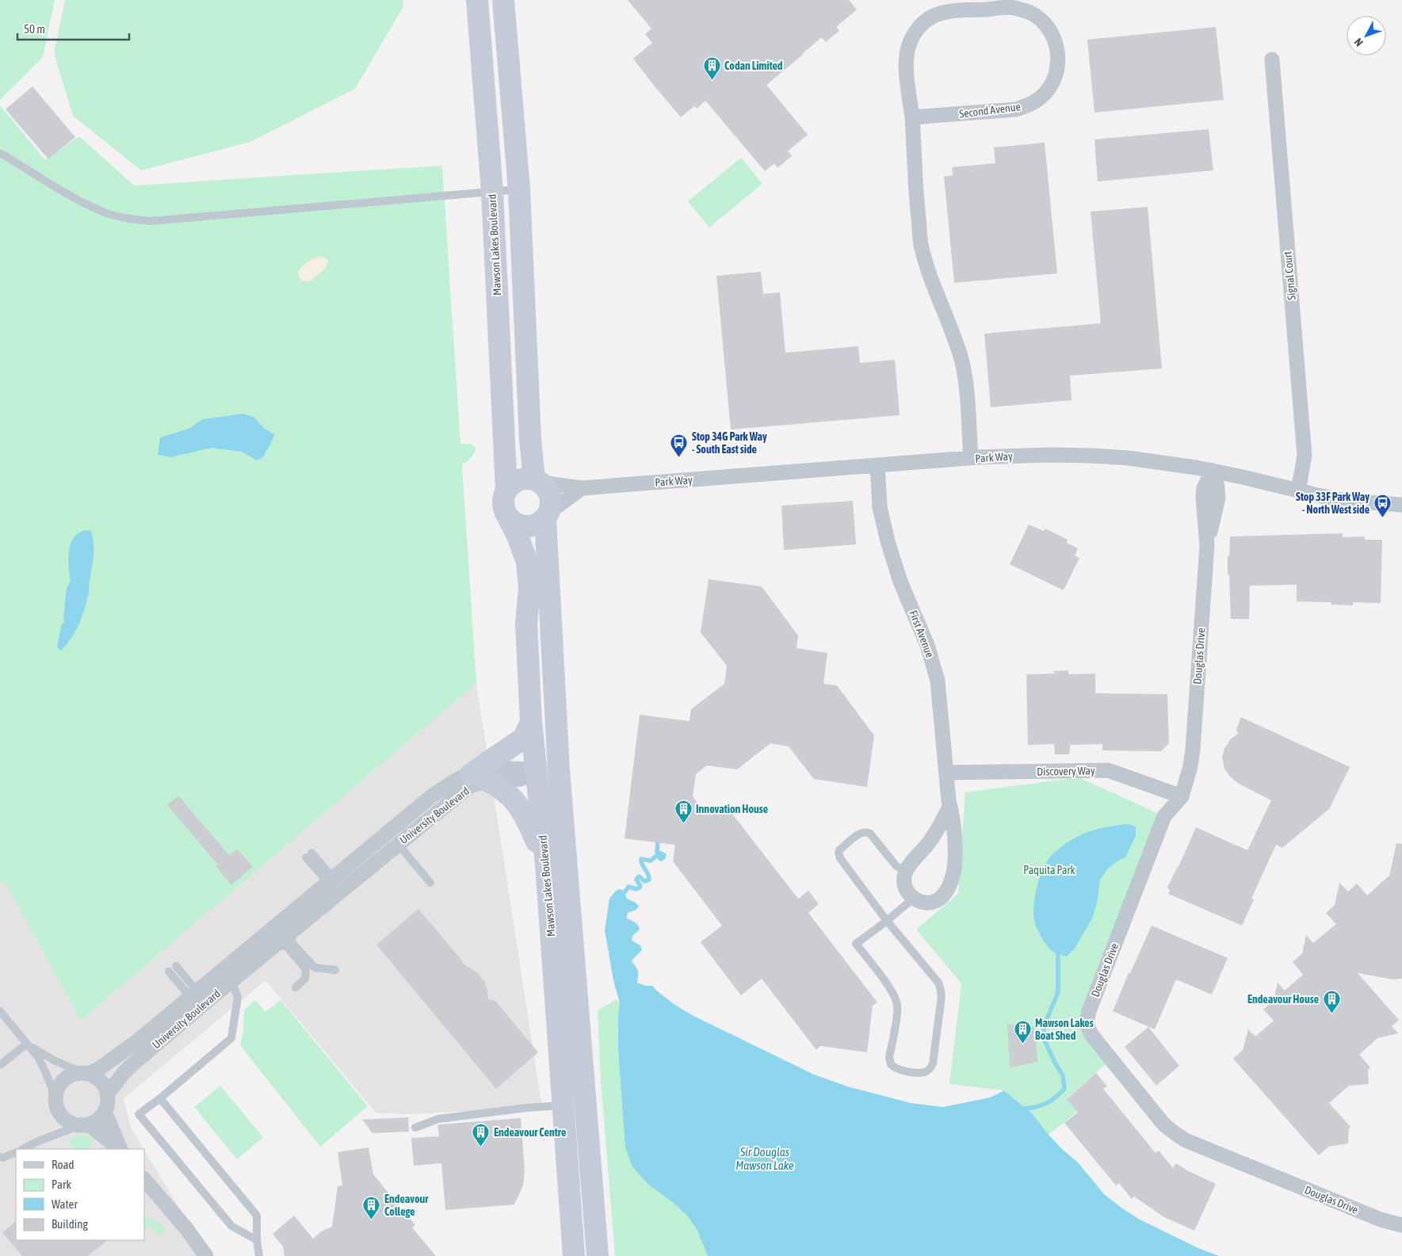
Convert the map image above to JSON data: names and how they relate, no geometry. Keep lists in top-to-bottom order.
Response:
{
  "streets": {
    "street": [
      "Second Avenue",
      "Mawson Lakes Boulevard",
      "Signal Court",
      "Park Way",
      "First Avenue",
      "Douglas Drive",
      "Discovery Way",
      "University Boulevard"
    ]
  },
  "crossings": [
    ["Second Avenue", "Park Way"],
    ["Mawson Lakes Boulevard", "Park Way"],
    ["Mawson Lakes Boulevard", "University Boulevard"],
    ["Signal Court", "Park Way"],
    ["Park Way", "First Avenue"],
    ["Park Way", "Douglas Drive"],
    ["First Avenue", "Discovery Way"],
    ["Douglas Drive", "Discovery Way"]
  ],
  "water": ["Sir Douglas Mawson Lake"],
  "parks": ["Paquita Park"],
  "places": {
    "building": [
      "Codan Limited",
      "Innovation House",
      "Endeavour House",
      "Mawson Lakes Boat Shed",
      "Endeavour Centre",
      "Endeavour College"
    ],
    "bus stop": ["Stop 34G Park Way - South East side", "Stop 33F Park Way - North West side"]
  },
  "legend": [
    "Road",
    "Park",
    "Water",
    "Building"
  ],
  "scale_bar": "50 m",
  "north": "bottom left"
}
